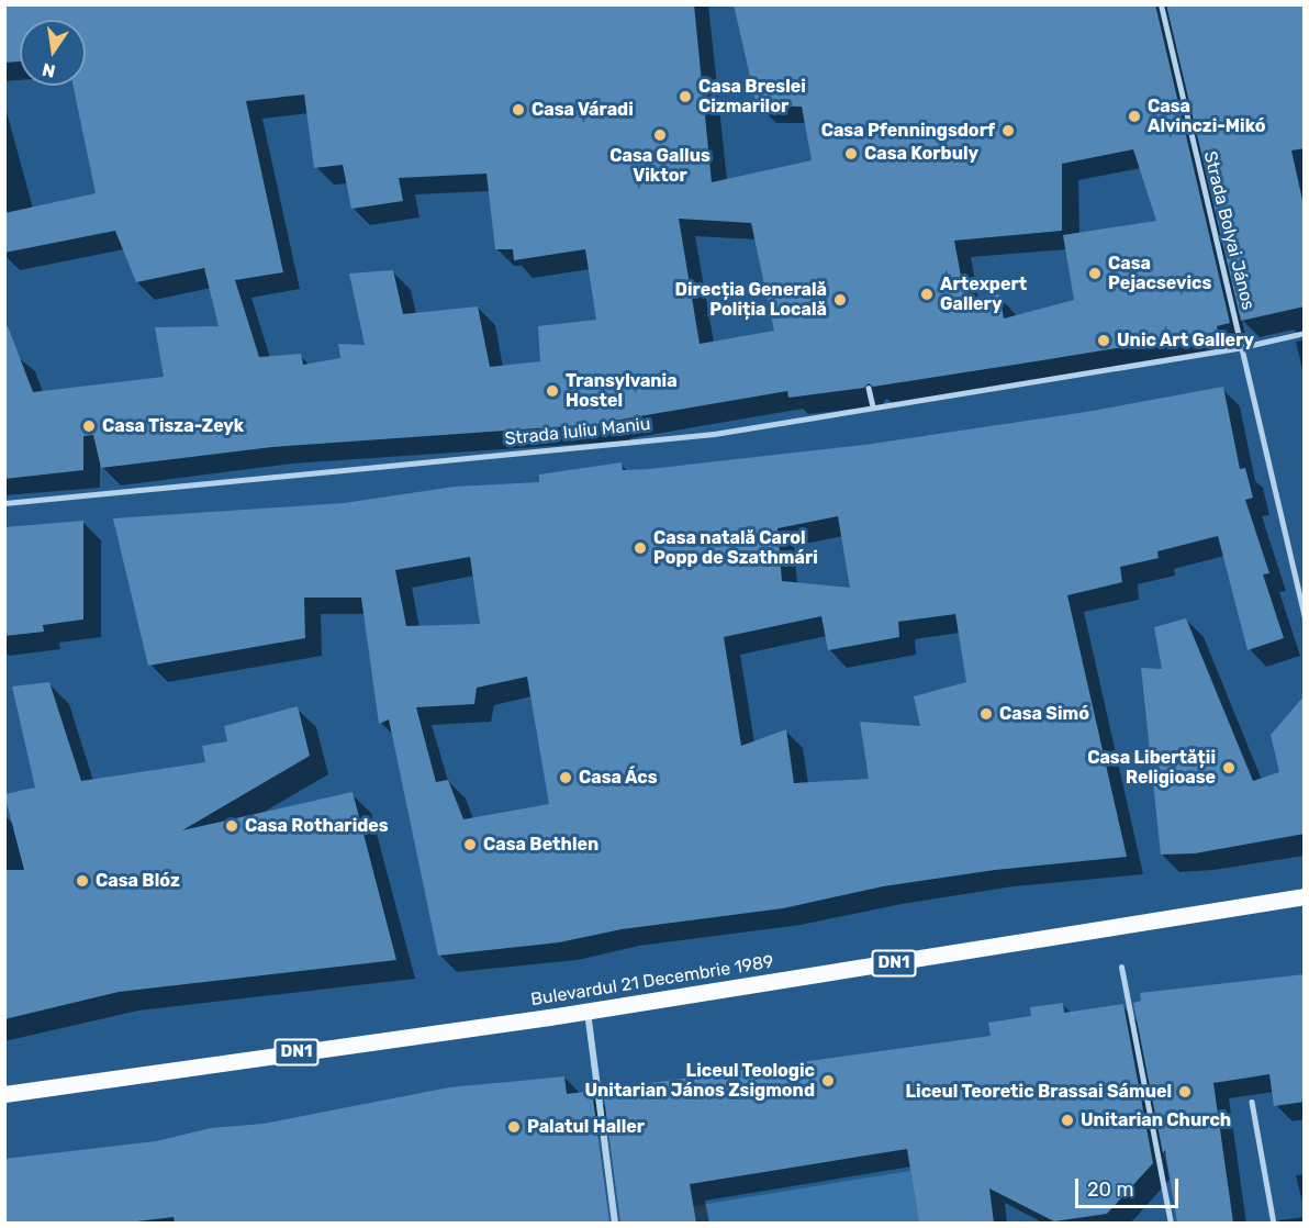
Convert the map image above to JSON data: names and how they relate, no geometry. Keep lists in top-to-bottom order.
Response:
{
  "streets": {
    "main road": ["DN1", "Bulevardul 21 Decembrie 1989"],
    "street": ["Strada Bolyai János", "Strada Iuliu Maniu"]
  },
  "crossings": [
    ["Strada Bolyai János", "Strada Iuliu Maniu"]
  ],
  "places": [
    "Casa Breslei Cizmarilor",
    "Casa Váradi",
    "Casa Alvinczi-Mikó",
    "Casa Pfenningsdorf",
    "Casa Gallus Viktor",
    "Casa Korbuly",
    "Casa Pejacsevics",
    "Artexpert Gallery",
    "Direcția Generală Poliția Locală",
    "Unic Art Gallery",
    "Transylvania Hostel",
    "Casa Tisza-Zeyk",
    "Casa natală Carol Popp de Szathmári",
    "Casa Simó",
    "Casa Libertății Religioase",
    "Casa Ács",
    "Casa Rotharides",
    "Casa Bethlen",
    "Casa Blóz",
    "Liceul Teologic Unitarian János Zsigmond",
    "Liceul Teoretic Brassai Sámuel",
    "Unitarian Church",
    "Palatul Haller"
  ],
  "scale_bar": "20 m",
  "north": "bottom"
}
